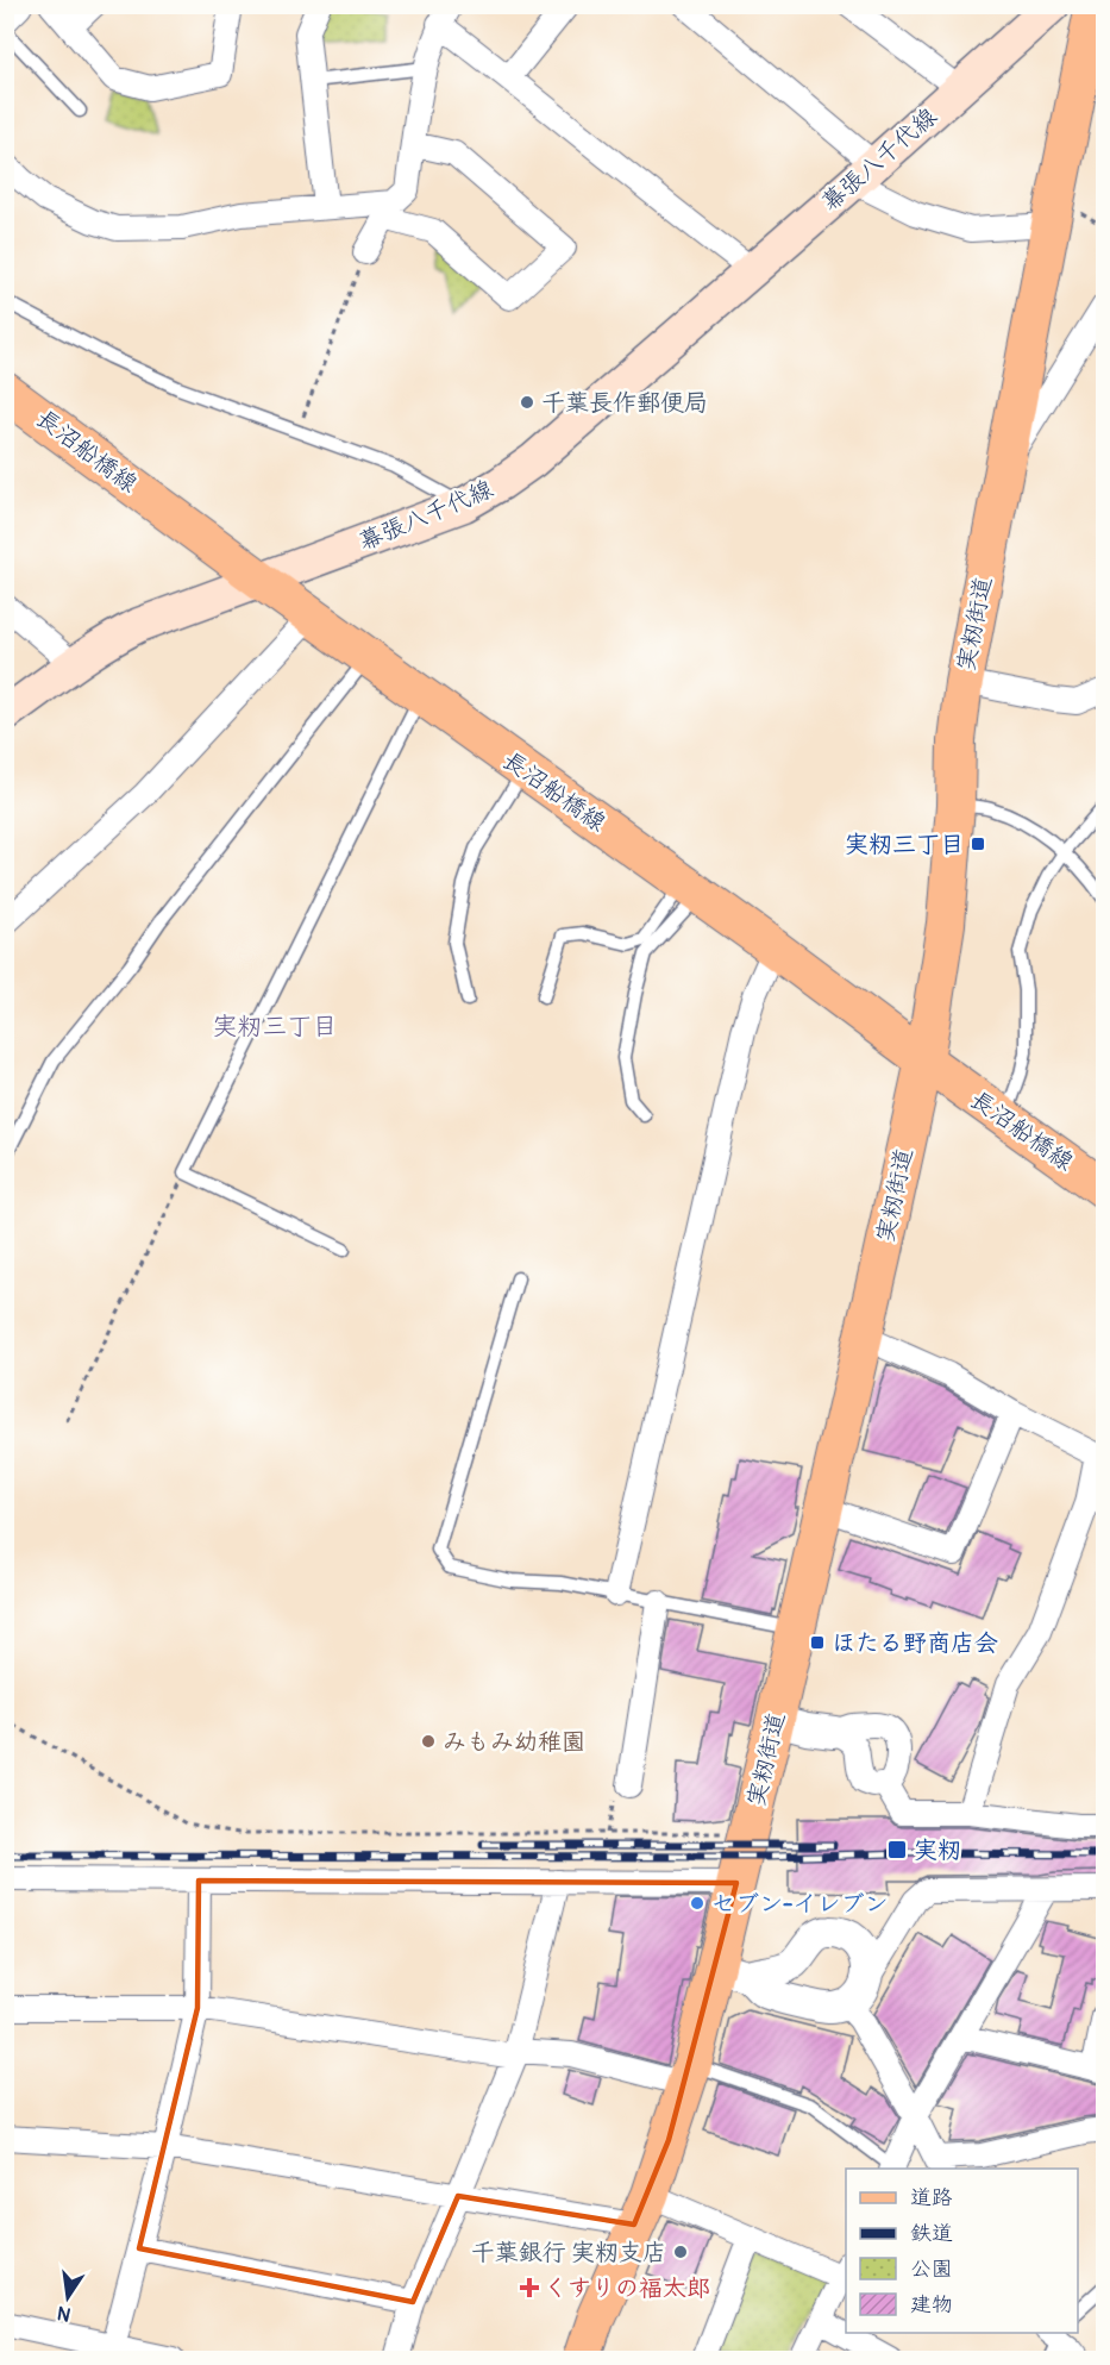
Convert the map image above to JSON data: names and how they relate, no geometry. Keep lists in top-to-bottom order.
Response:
{
  "streets": {
    "main road": ["幕張八千代線", "長沼船橋線", "実籾街道"]
  },
  "crossings": [
    ["幕張八千代線", "長沼船橋線"],
    ["長沼船橋線", "実籾街道"]
  ],
  "districts": ["実籾三丁目"],
  "places": {
    "other": [
      "千葉長作郵便局",
      "みもみ幼稚園",
      "セブン-イレブン",
      "千葉銀行 実籾支店"
    ],
    "transit": ["実籾三丁目", "ほたる野商店会", "実籾"],
    "health": ["くすりの福太郎"]
  },
  "legend": [
    "道路",
    "鉄道",
    "公園",
    "建物"
  ],
  "north": "bottom"
}
